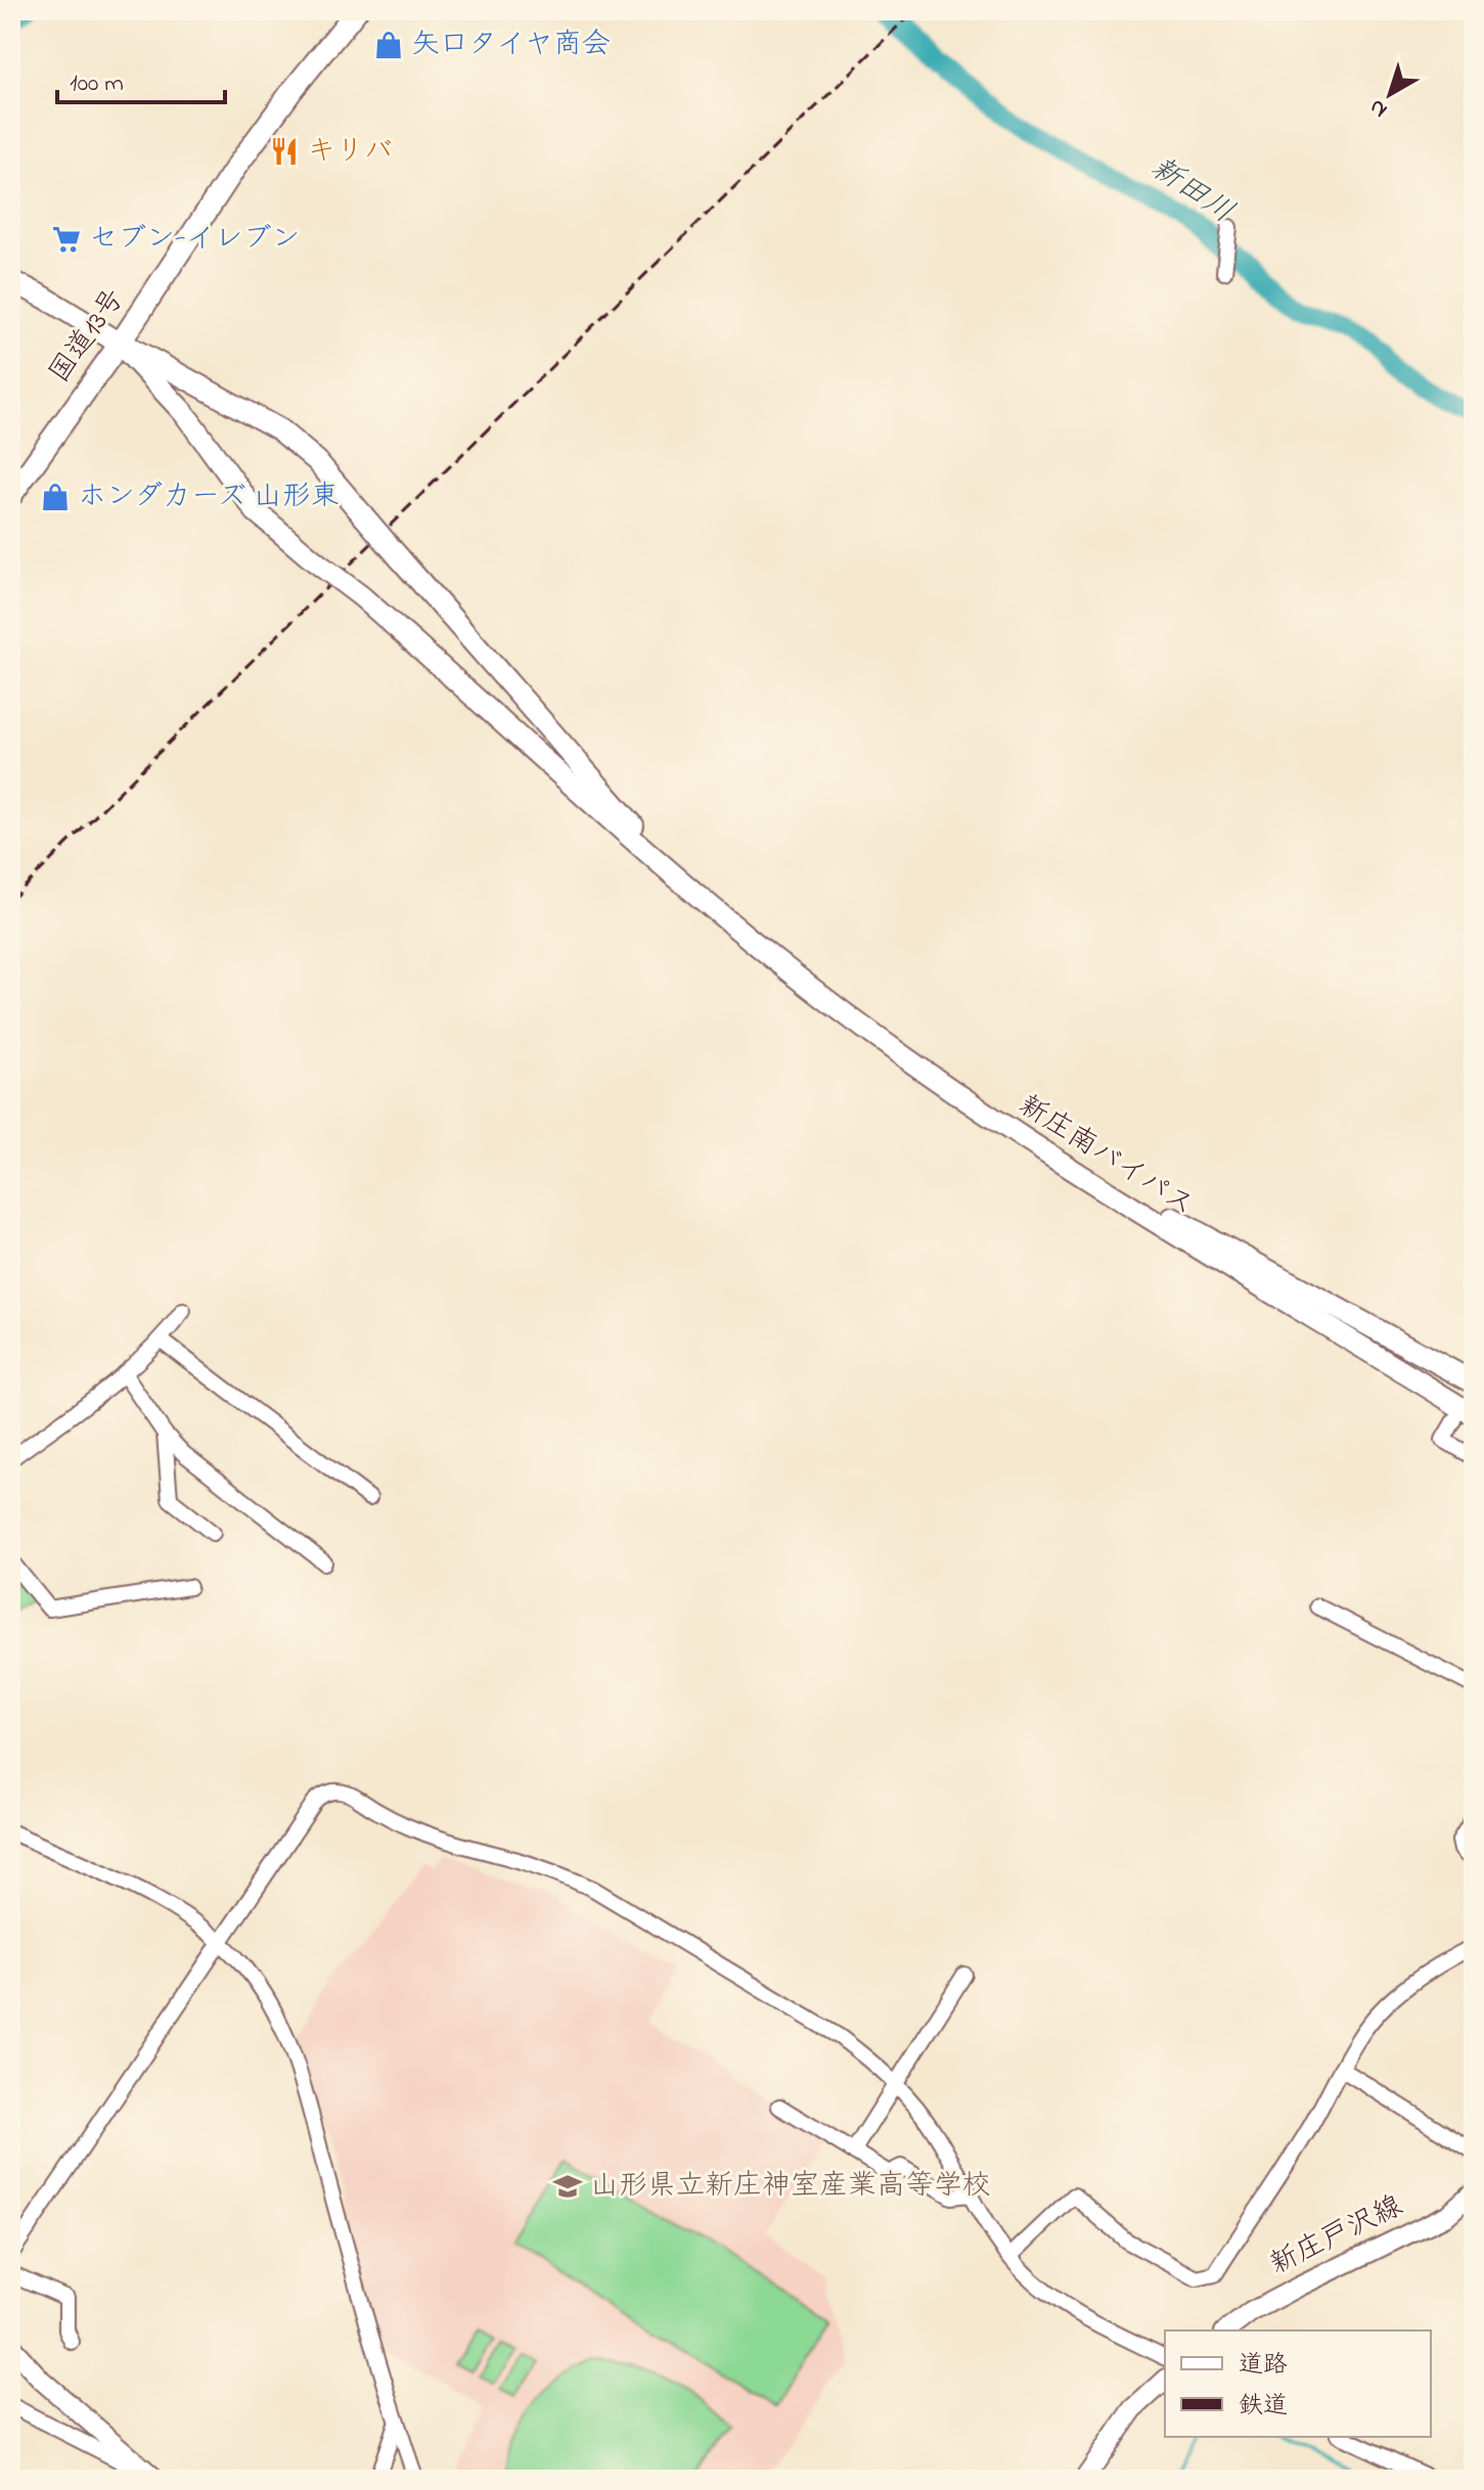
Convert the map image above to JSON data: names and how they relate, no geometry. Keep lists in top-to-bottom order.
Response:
{
  "streets": {
    "highway": ["国道13号", "新庄南バイパス"],
    "main road": ["新庄戸沢線"]
  },
  "water": ["新田川"],
  "places": {
    "shop": ["矢口タイヤ商会", "ホンダカーズ 山形東"],
    "restaurant": ["キリバ"],
    "supermarket": ["セブン-イレブン"],
    "school or university": ["山形県立新庄神室産業高等学校"]
  },
  "legend": ["道路", "鉄道"],
  "scale_bar": "100 m",
  "north": "bottom left"
}
